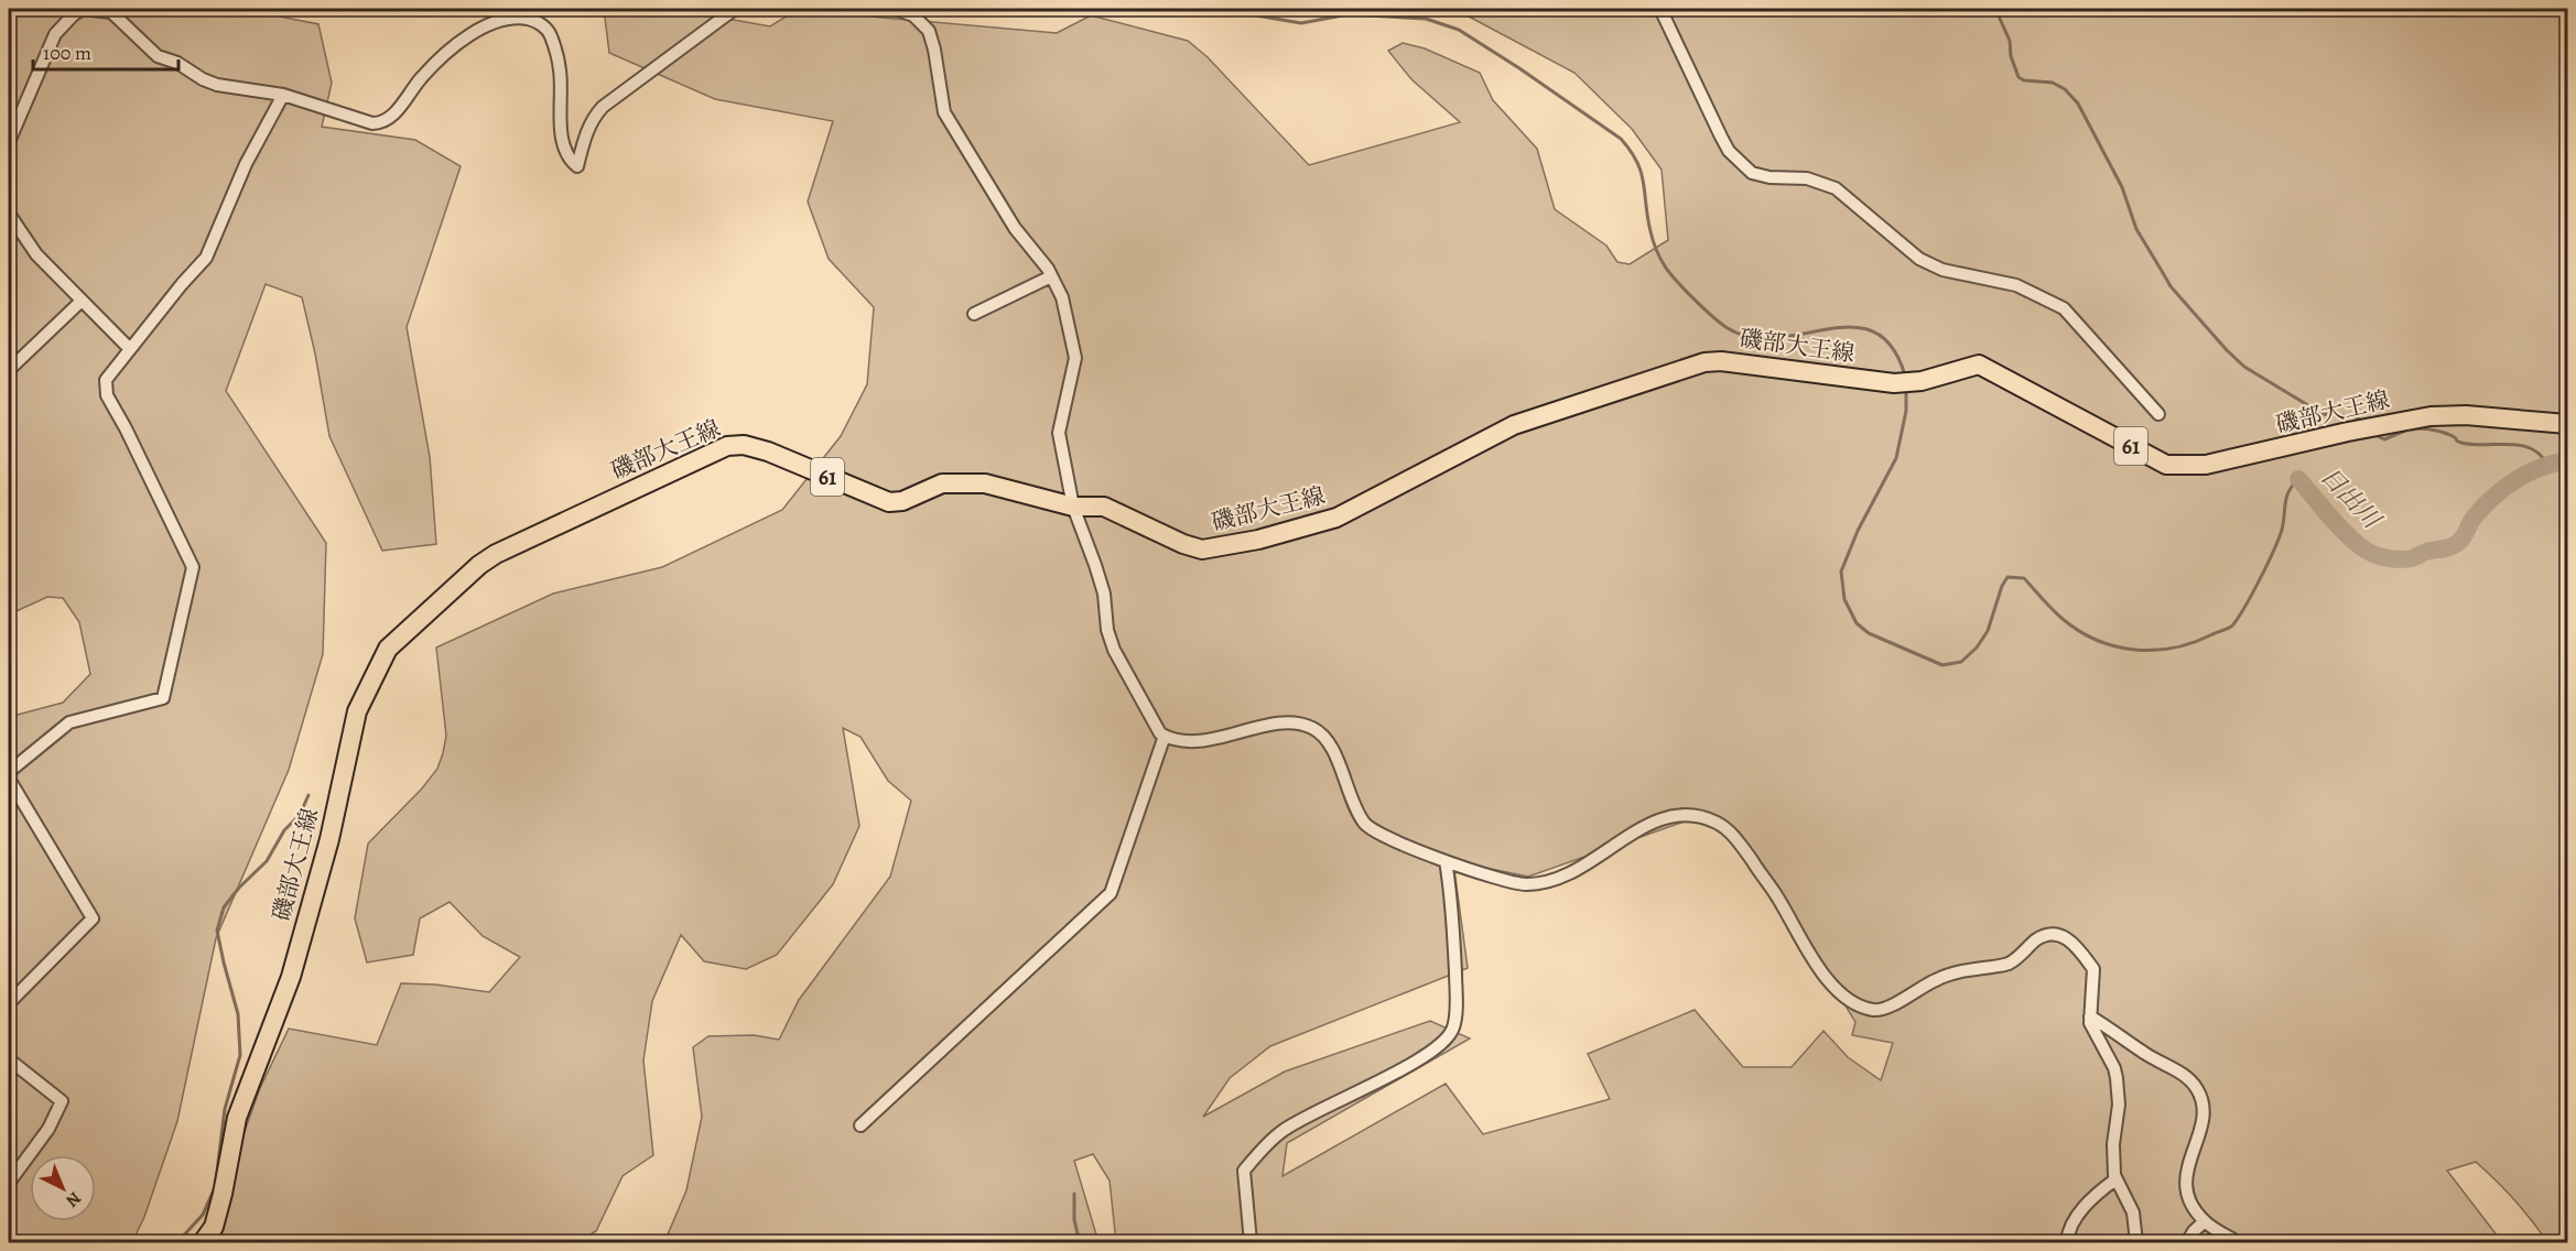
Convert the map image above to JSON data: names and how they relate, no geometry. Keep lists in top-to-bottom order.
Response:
{
  "streets": {
    "main road": ["磯部大王線", "61"]
  },
  "water": ["日出川"],
  "scale_bar": "100 m",
  "north": "bottom right"
}
